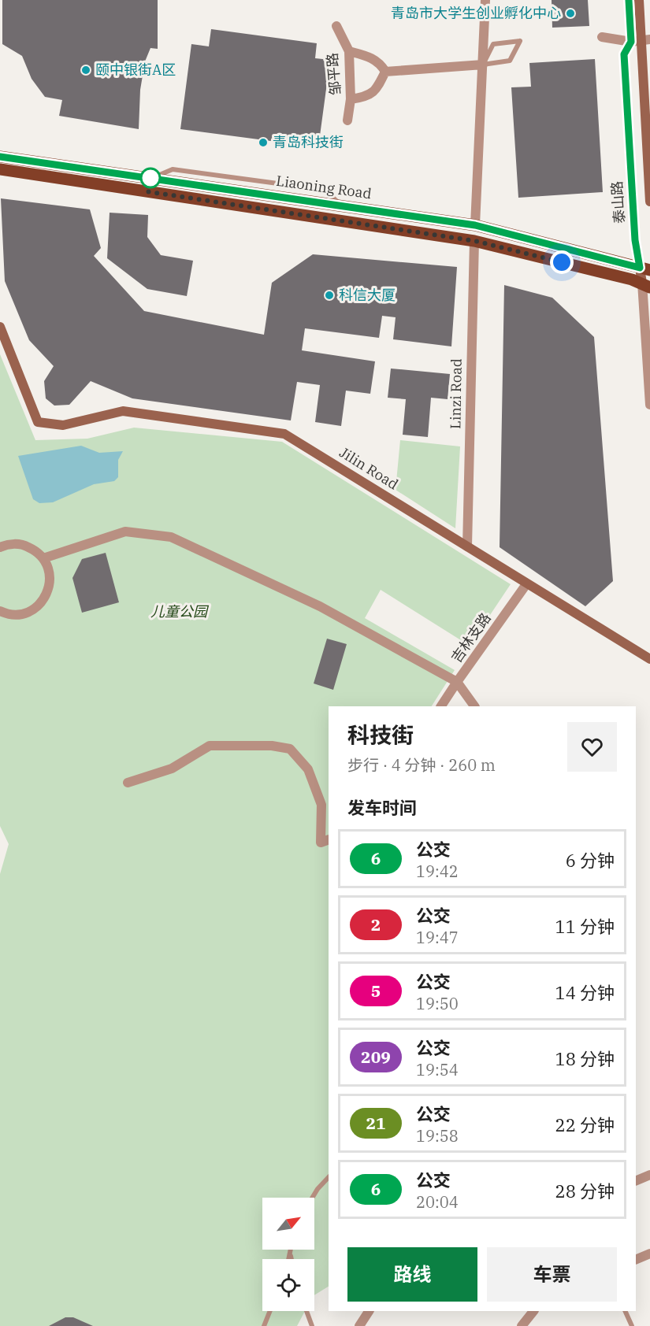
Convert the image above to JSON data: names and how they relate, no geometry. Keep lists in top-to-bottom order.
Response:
{
  "streets": {
    "main road": ["Liaoning Road"],
    "street": [
      "邹平路",
      "泰山路",
      "Linzi Road",
      "Jilin Road",
      "吉林支路"
    ]
  },
  "crossings": [
    ["Liaoning Road", "泰山路"],
    ["Linzi Road", "Jilin Road"],
    ["Jilin Road", "吉林支路"]
  ],
  "parks": ["儿童公园"],
  "places": [
    "青岛市大学生创业孵化中心",
    "颐中银街A区",
    "青岛科技街",
    "科信大厦"
  ],
  "lines": ["bus line 6"],
  "north": "top right",
  "page": {
    "heading": [
      ["科技街", "步行 · 4 分钟 · 260 m"],
      "发车时间"
    ],
    "list": [
      {
        "mark": "6",
        "name": "公交",
        "note": "19:42",
        "value": "6 分钟"
      },
      {
        "mark": "2",
        "name": "公交",
        "note": "19:47",
        "value": "11 分钟"
      },
      {
        "mark": "5",
        "name": "公交",
        "note": "19:50",
        "value": "14 分钟"
      },
      {
        "mark": "209",
        "name": "公交",
        "note": "19:54",
        "value": "18 分钟"
      },
      {
        "mark": "21",
        "name": "公交",
        "note": "19:58",
        "value": "22 分钟"
      },
      {
        "mark": "6",
        "name": "公交",
        "note": "20:04",
        "value": "28 分钟"
      }
    ],
    "buttons": ["路线", "车票"]
  }
}
